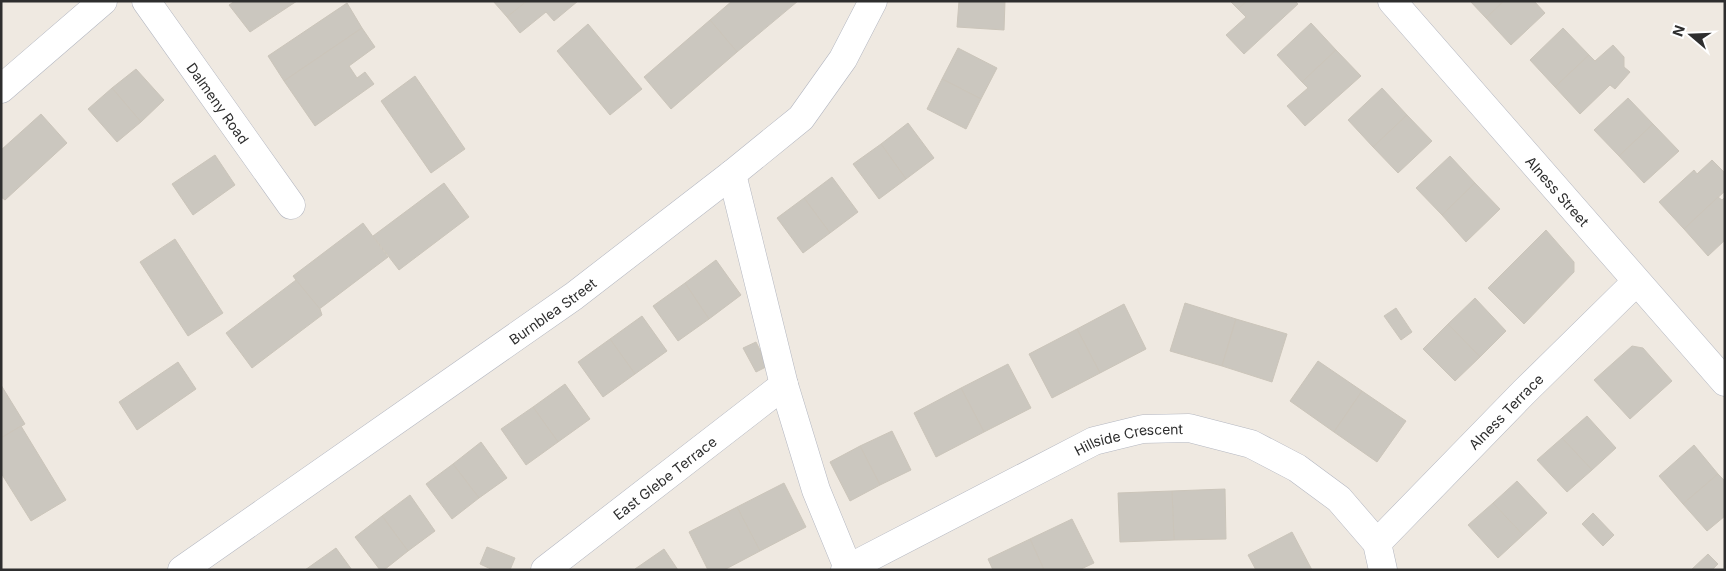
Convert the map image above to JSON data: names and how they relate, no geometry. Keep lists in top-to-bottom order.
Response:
{
  "streets": {
    "street": [
      "Dalmeny Road",
      "Alness Street",
      "Burnblea Street",
      "Alness Terrace",
      "Hillside Crescent",
      "East Glebe Terrace"
    ]
  },
  "crossings": [
    ["Alness Street", "Alness Terrace"],
    ["Alness Terrace", "Hillside Crescent"]
  ],
  "north": "left"
}
